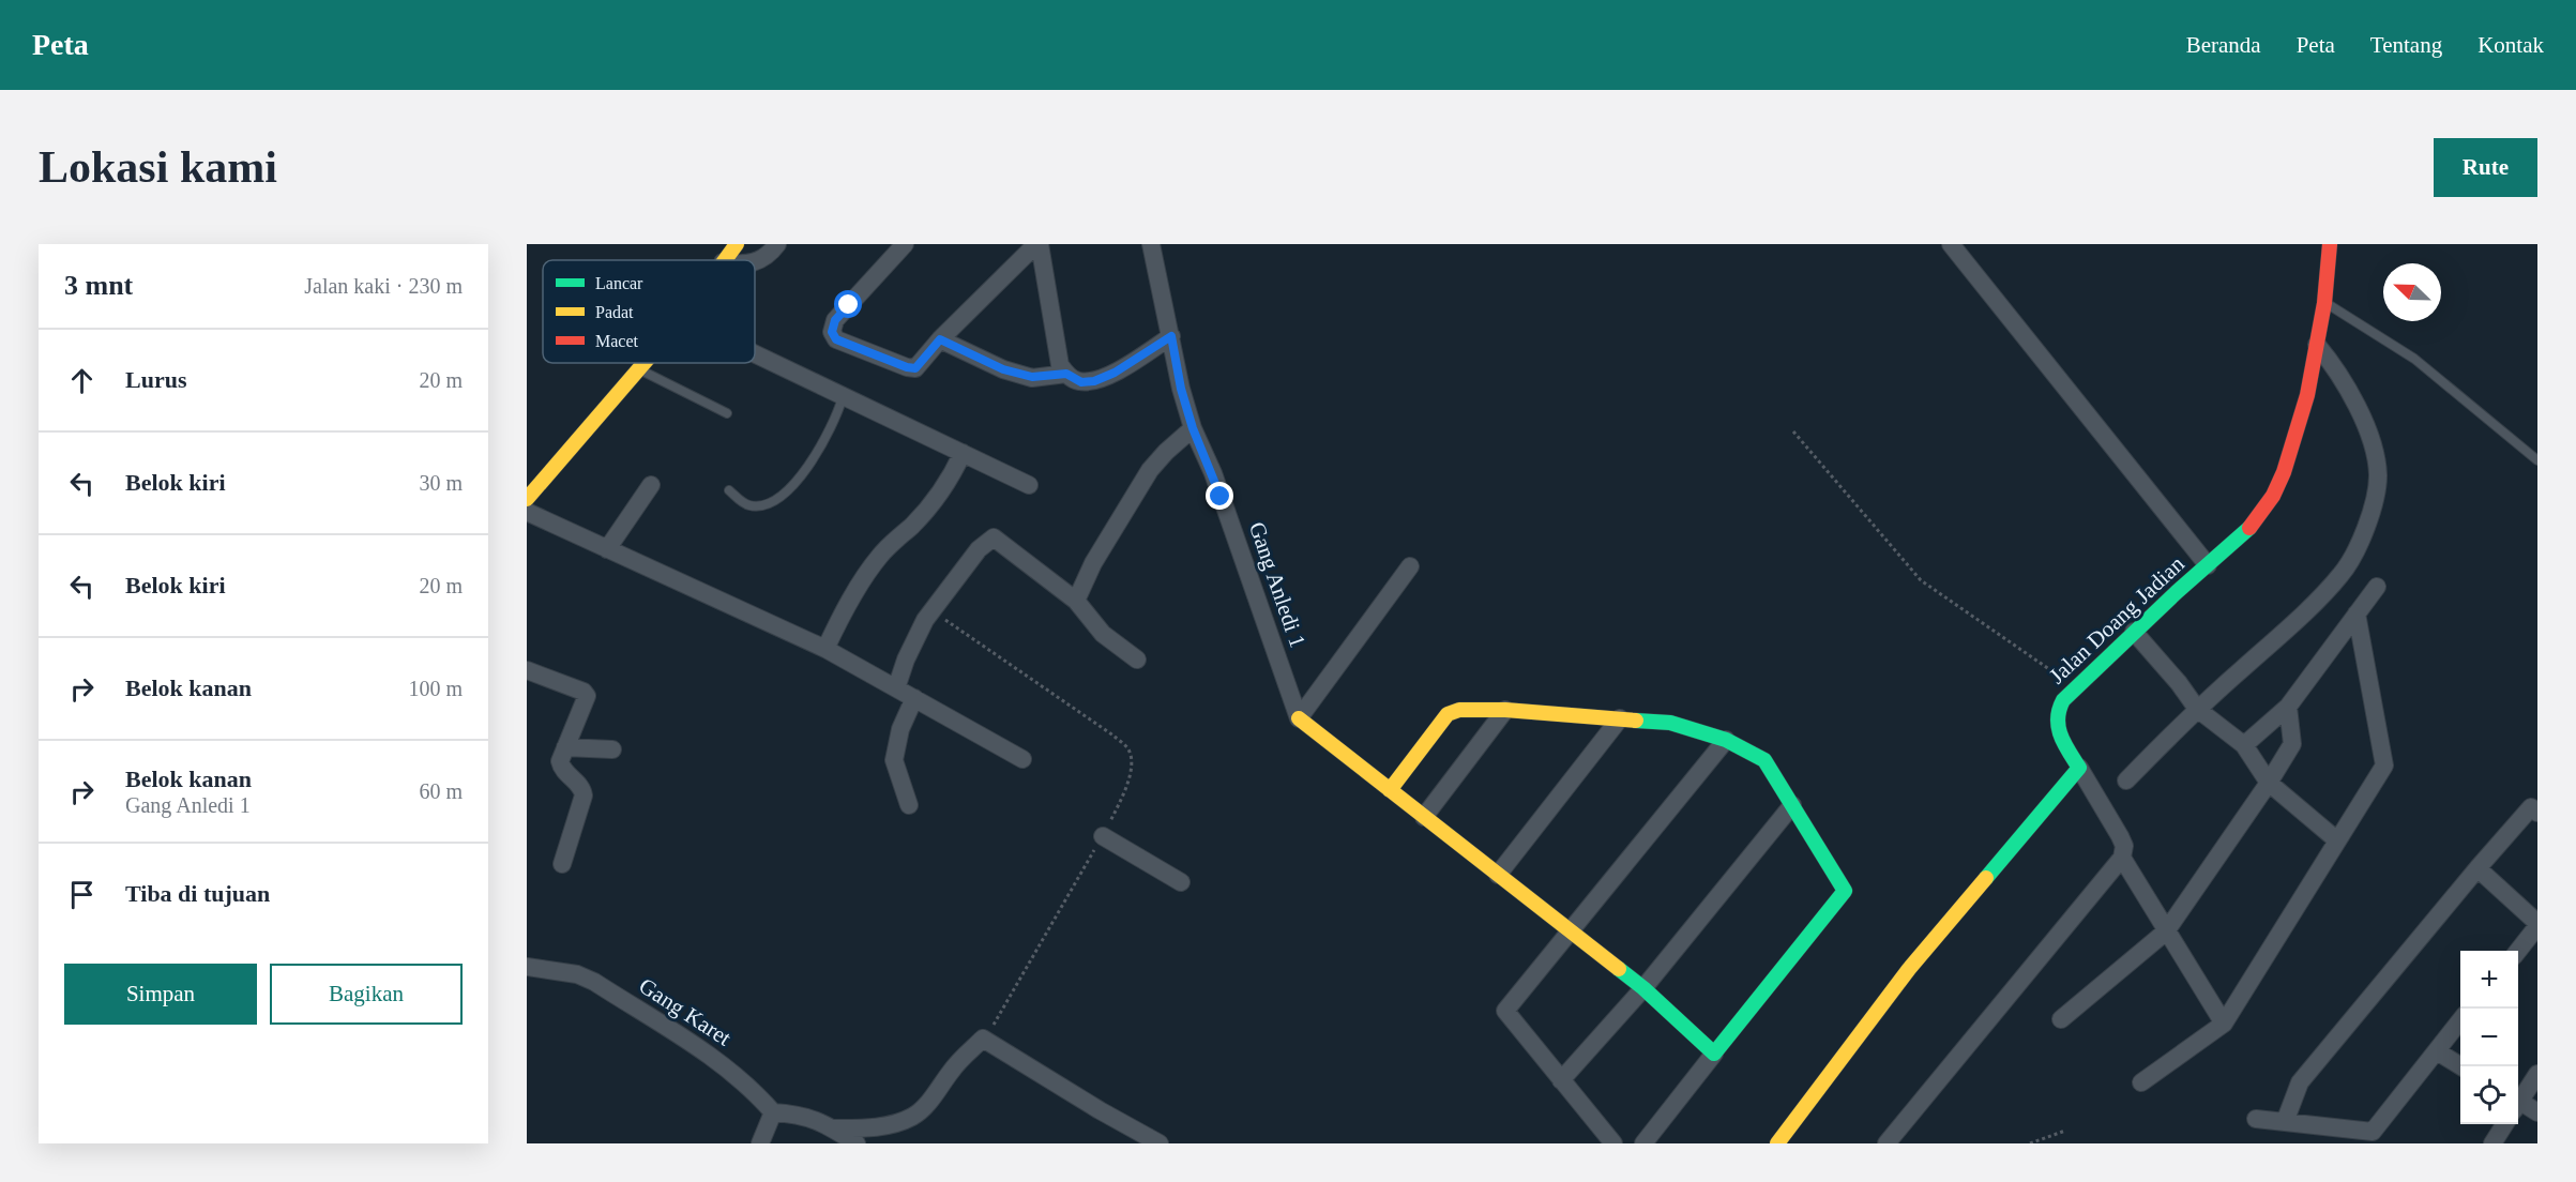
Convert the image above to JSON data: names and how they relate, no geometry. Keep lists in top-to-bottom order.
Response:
{
  "streets": {
    "street": ["Gang Anledi 1", "Jalan Doang Jadian", "Gang Karet"]
  },
  "legend": ["Lancar", "Padat", "Macet"],
  "north": "top left",
  "page": {
    "header": "Peta",
    "nav": [
      "Beranda",
      "Peta",
      "Tentang",
      "Kontak"
    ],
    "buttons": [
      "Rute",
      ["Simpan", "Bagikan"]
    ],
    "title": "Lokasi kami",
    "heading": ["3 mnt", "Jalan kaki · 230 m"],
    "list": [
      ["Lurus", "20 m"],
      ["Belok kiri", "30 m"],
      ["Belok kiri", "20 m"],
      ["Belok kanan", "100 m"],
      ["Belok kanan", "Gang Anledi 1", "60 m"],
      "Tiba di tujuan"
    ],
    "map_buttons": ["+", "−"]
  }
}
